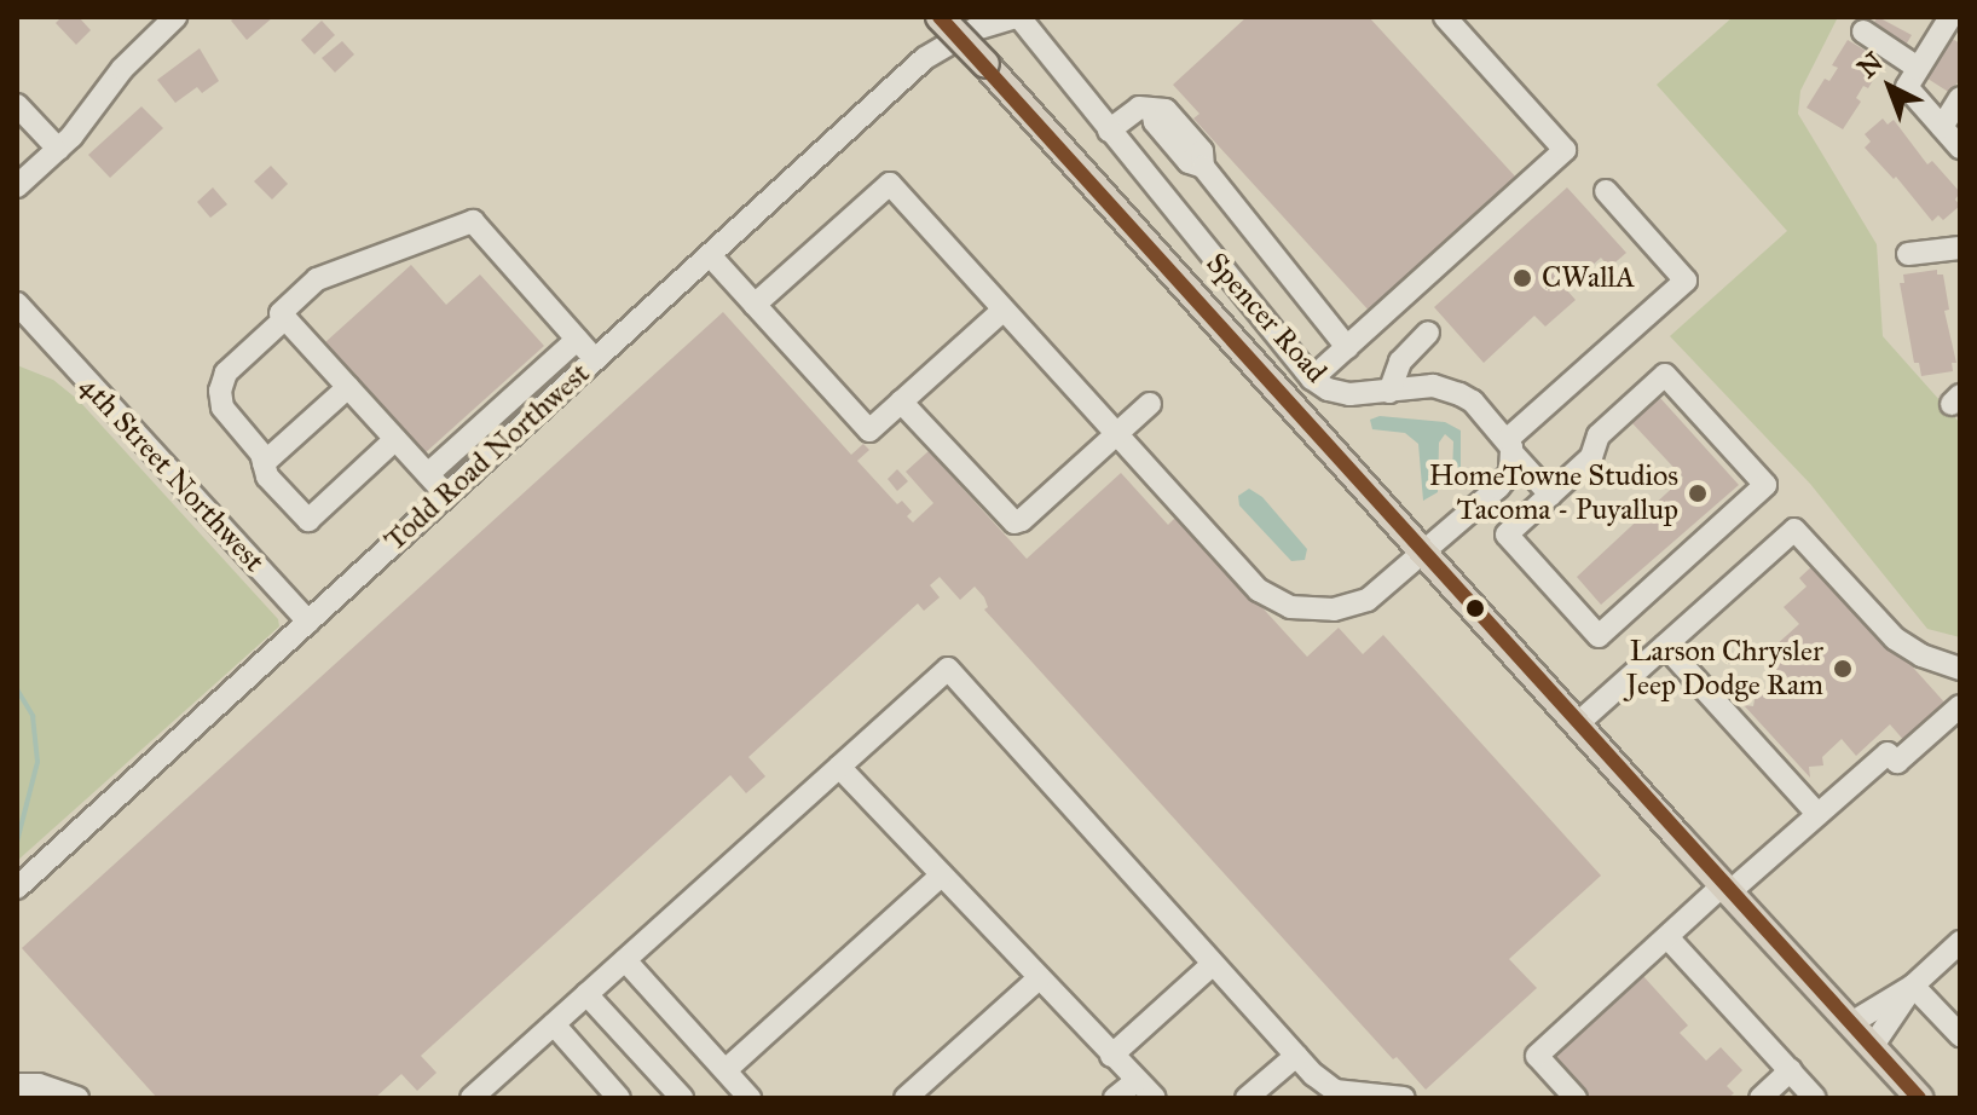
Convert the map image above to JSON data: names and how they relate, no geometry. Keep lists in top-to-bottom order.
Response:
{
  "streets": {
    "street": ["Spencer Road", "Todd Road Northwest", "4th Street Northwest"]
  },
  "crossings": [
    ["Spencer Road", "Todd Road Northwest"],
    ["Todd Road Northwest", "4th Street Northwest"]
  ],
  "places": ["CWallA", "HomeTowne Studios Tacoma - Puyallup", "Larson Chrysler Jeep Dodge Ram"],
  "north": "top left"
}
